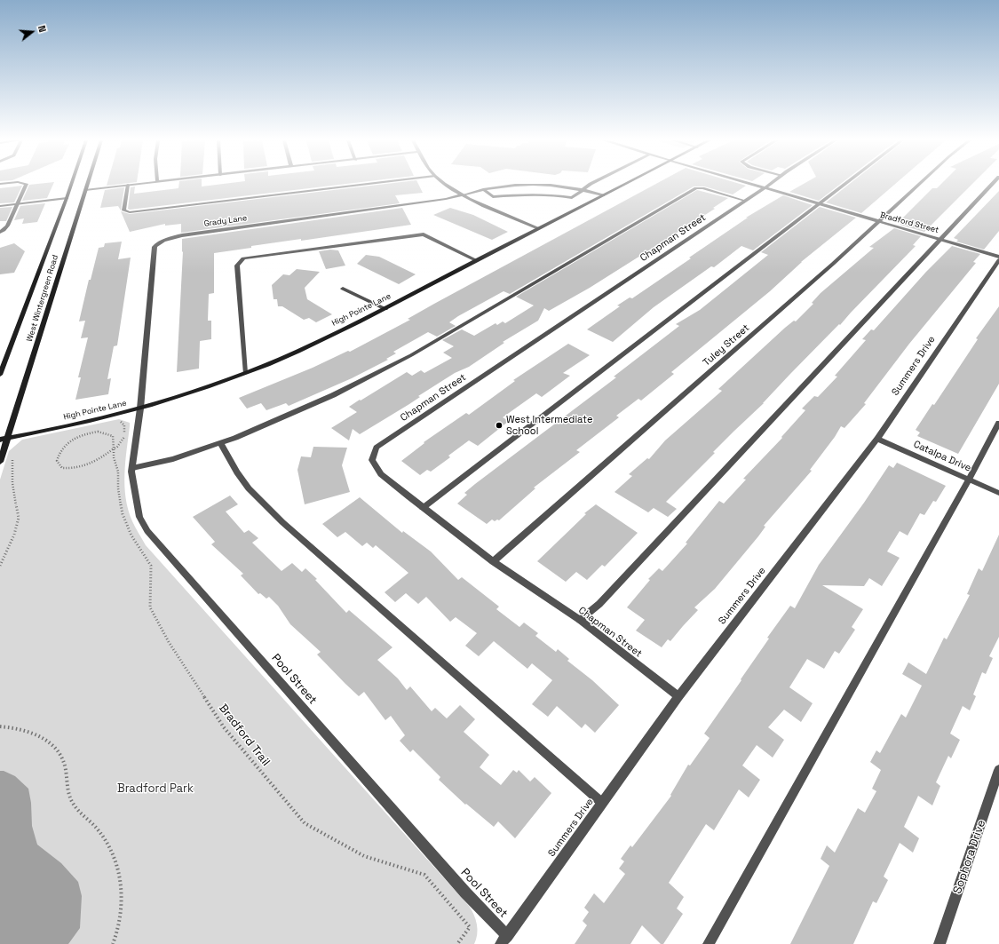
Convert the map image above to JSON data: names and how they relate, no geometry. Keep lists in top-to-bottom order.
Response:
{
  "streets": {
    "street": [
      "Grady Lane",
      "Bradford Street",
      "Chapman Street",
      "West Wintergreen Road",
      "High Pointe Lane",
      "Tuley Street",
      "Summers Drive",
      "Catalpa Drive",
      "Pool Street",
      "Sophora Drive"
    ],
    "path": ["Bradford Trail"]
  },
  "crossings": [
    ["Grady Lane", "High Pointe Lane"],
    ["Grady Lane", "Pool Street"],
    ["Bradford Street", "Chapman Street"],
    ["Bradford Street", "Tuley Street"],
    ["Chapman Street", "Tuley Street"],
    ["Chapman Street", "Summers Drive"],
    ["West Wintergreen Road", "High Pointe Lane"],
    ["High Pointe Lane", "Pool Street"],
    ["Summers Drive", "Catalpa Drive"],
    ["Summers Drive", "Pool Street"]
  ],
  "parks": ["Bradford Park"],
  "places": ["West Intermediate School"],
  "north": "right"
}
